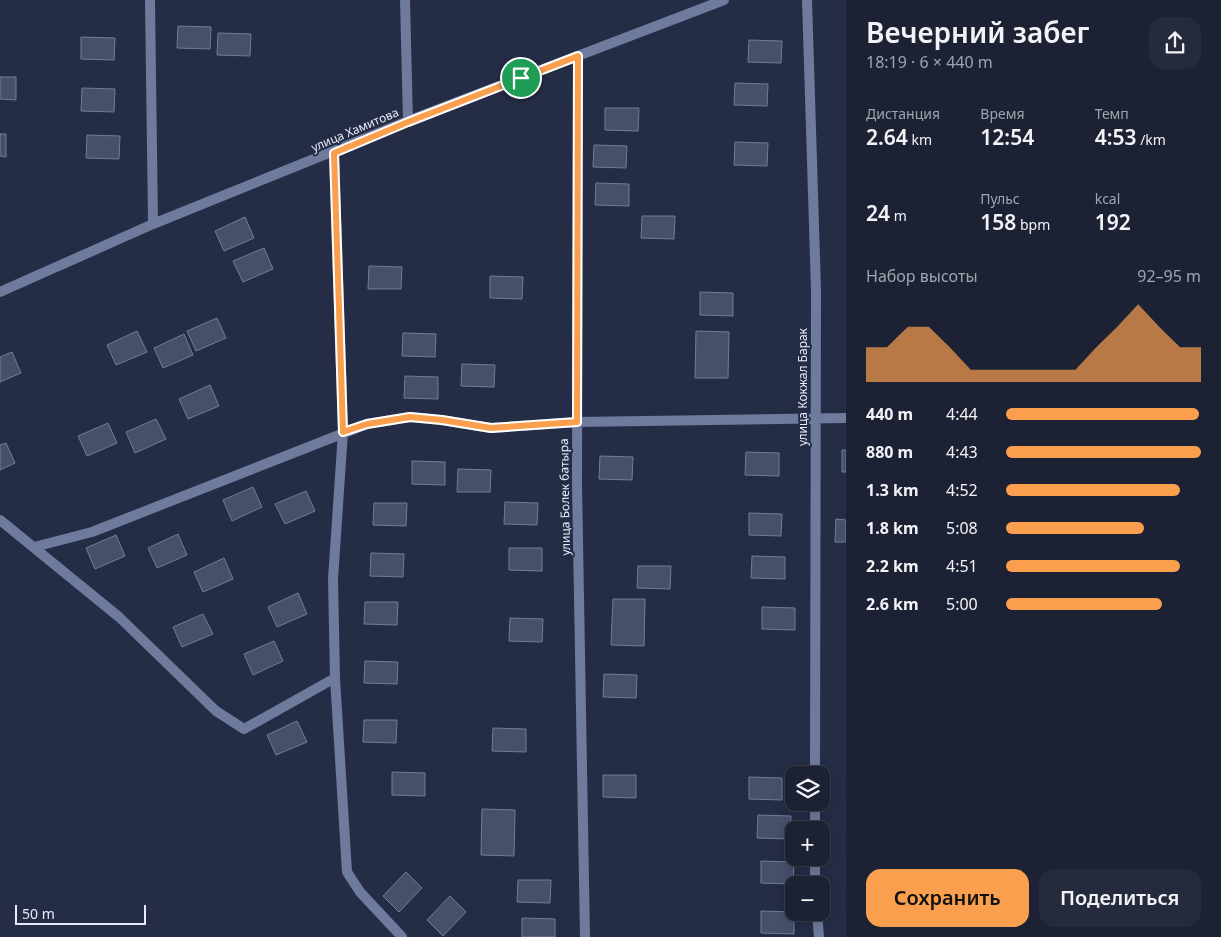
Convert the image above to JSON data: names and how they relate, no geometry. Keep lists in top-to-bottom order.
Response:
{
  "streets": {
    "street": ["улица Хамитова", "улица Кокжал Барак", "улица Болек батыра"]
  },
  "crossings": [
    ["улица Хамитова", "улица Болек батыра"]
  ],
  "scale_bar": "50 m",
  "page": {
    "heading": ["Вечерний забег", "18:19 · 6 × 440 m"],
    "stats": [
      ["Дистанция", "2.64 km"],
      ["Время", "12:54"],
      ["Темп", "4:53 /km"],
      ["24 m"],
      ["Пульс", "158 bpm"],
      ["kcal", "192"]
    ],
    "chart": ["Набор высоты", "92–95 m"],
    "list": [
      {
        "name": "440 m",
        "note": "4:44"
      },
      {
        "name": "880 m",
        "note": "4:43"
      },
      {
        "name": "1.3 km",
        "note": "4:52"
      },
      {
        "name": "1.8 km",
        "note": "5:08"
      },
      {
        "name": "2.2 km",
        "note": "4:51"
      },
      {
        "name": "2.6 km",
        "note": "5:00"
      }
    ],
    "map_buttons": ["+", "−"],
    "buttons": ["Сохранить", "Поделиться"],
    "scale": "50 m"
  }
}
